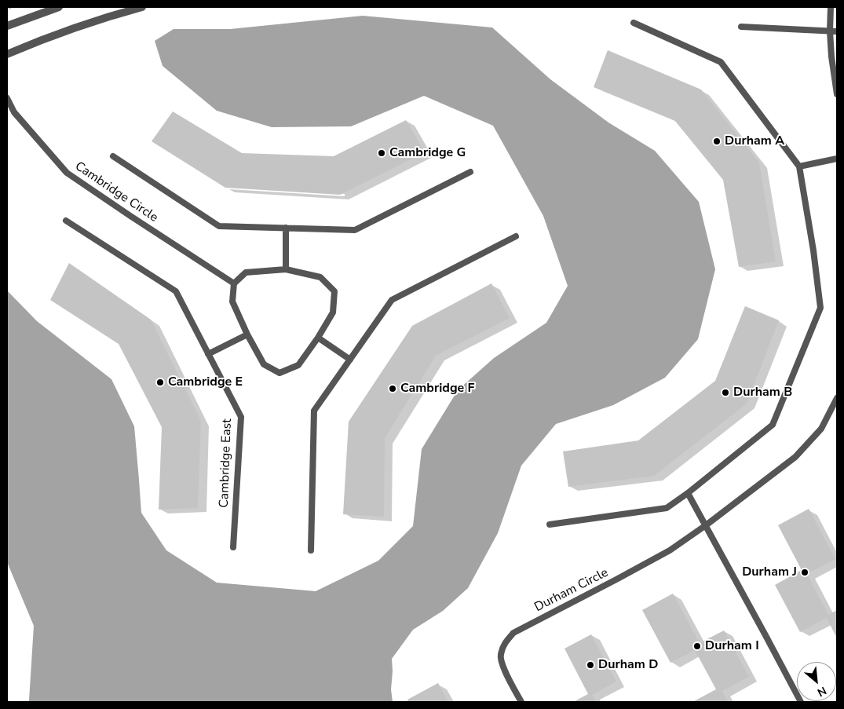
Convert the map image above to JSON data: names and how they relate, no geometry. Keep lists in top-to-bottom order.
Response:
{
  "streets": {
    "lane": ["Cambridge Circle", "Cambridge East", "Durham Circle"]
  },
  "places": [
    "Durham A",
    "Cambridge G",
    "Cambridge E",
    "Cambridge F",
    "Durham B",
    "Durham J",
    "Durham I",
    "Durham D"
  ],
  "north": "bottom right"
}
